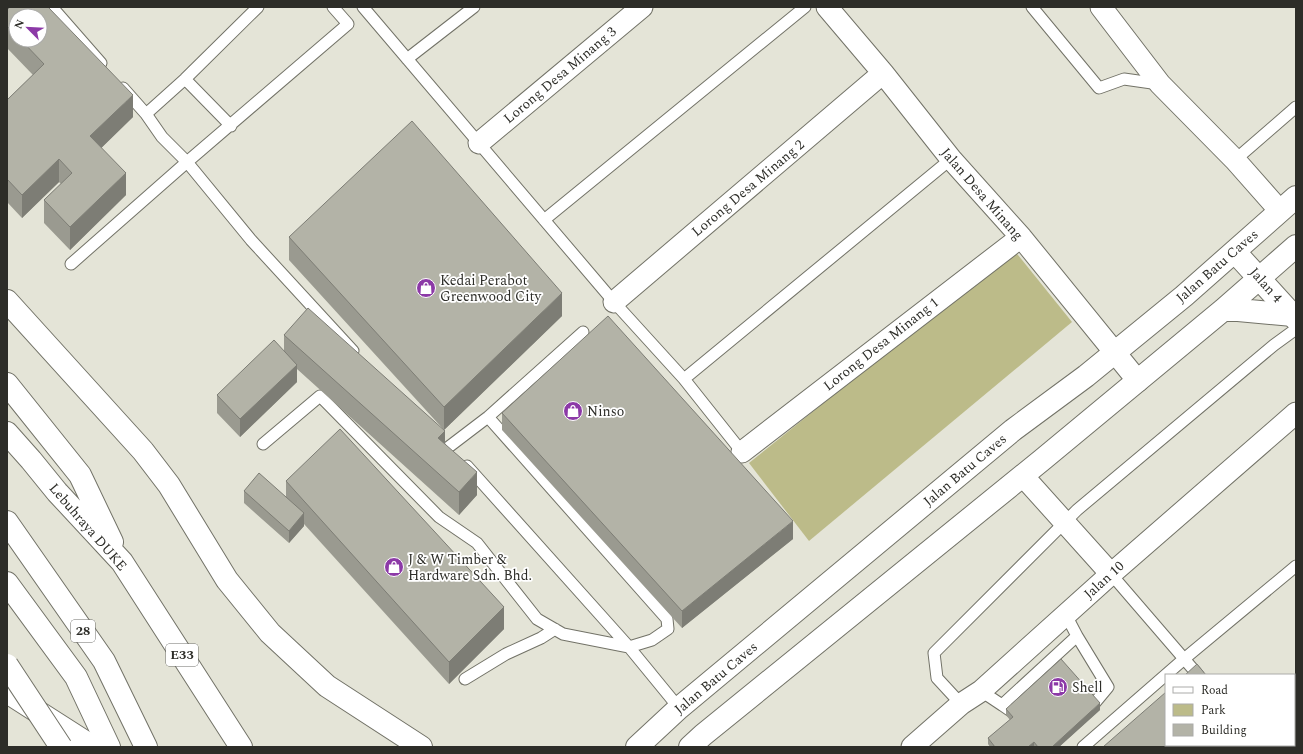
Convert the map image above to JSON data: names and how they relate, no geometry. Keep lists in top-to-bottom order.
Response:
{
  "streets": {
    "main road": [
      "Jalan Batu Caves",
      "Jalan 4",
      "Lebuhraya DUKE",
      "28",
      "E33"
    ],
    "street": [
      "Lorong Desa Minang 3",
      "Lorong Desa Minang 2",
      "Jalan Desa Minang",
      "Lorong Desa Minang 1",
      "Jalan 10"
    ]
  },
  "crossings": [
    ["Lorong Desa Minang 2", "Jalan Desa Minang"],
    ["Jalan Desa Minang", "Jalan Batu Caves"],
    ["Jalan Desa Minang", "Lorong Desa Minang 1"],
    ["Jalan Batu Caves", "Jalan 4"]
  ],
  "places": {
    "shop": ["Kedai Perabot Greenwood City", "Ninso", "J & W Timber & Hardware Sdn. Bhd."],
    "fuel station": ["Shell"]
  },
  "legend": ["Road", "Park", "Building"],
  "north": "top left"
}
